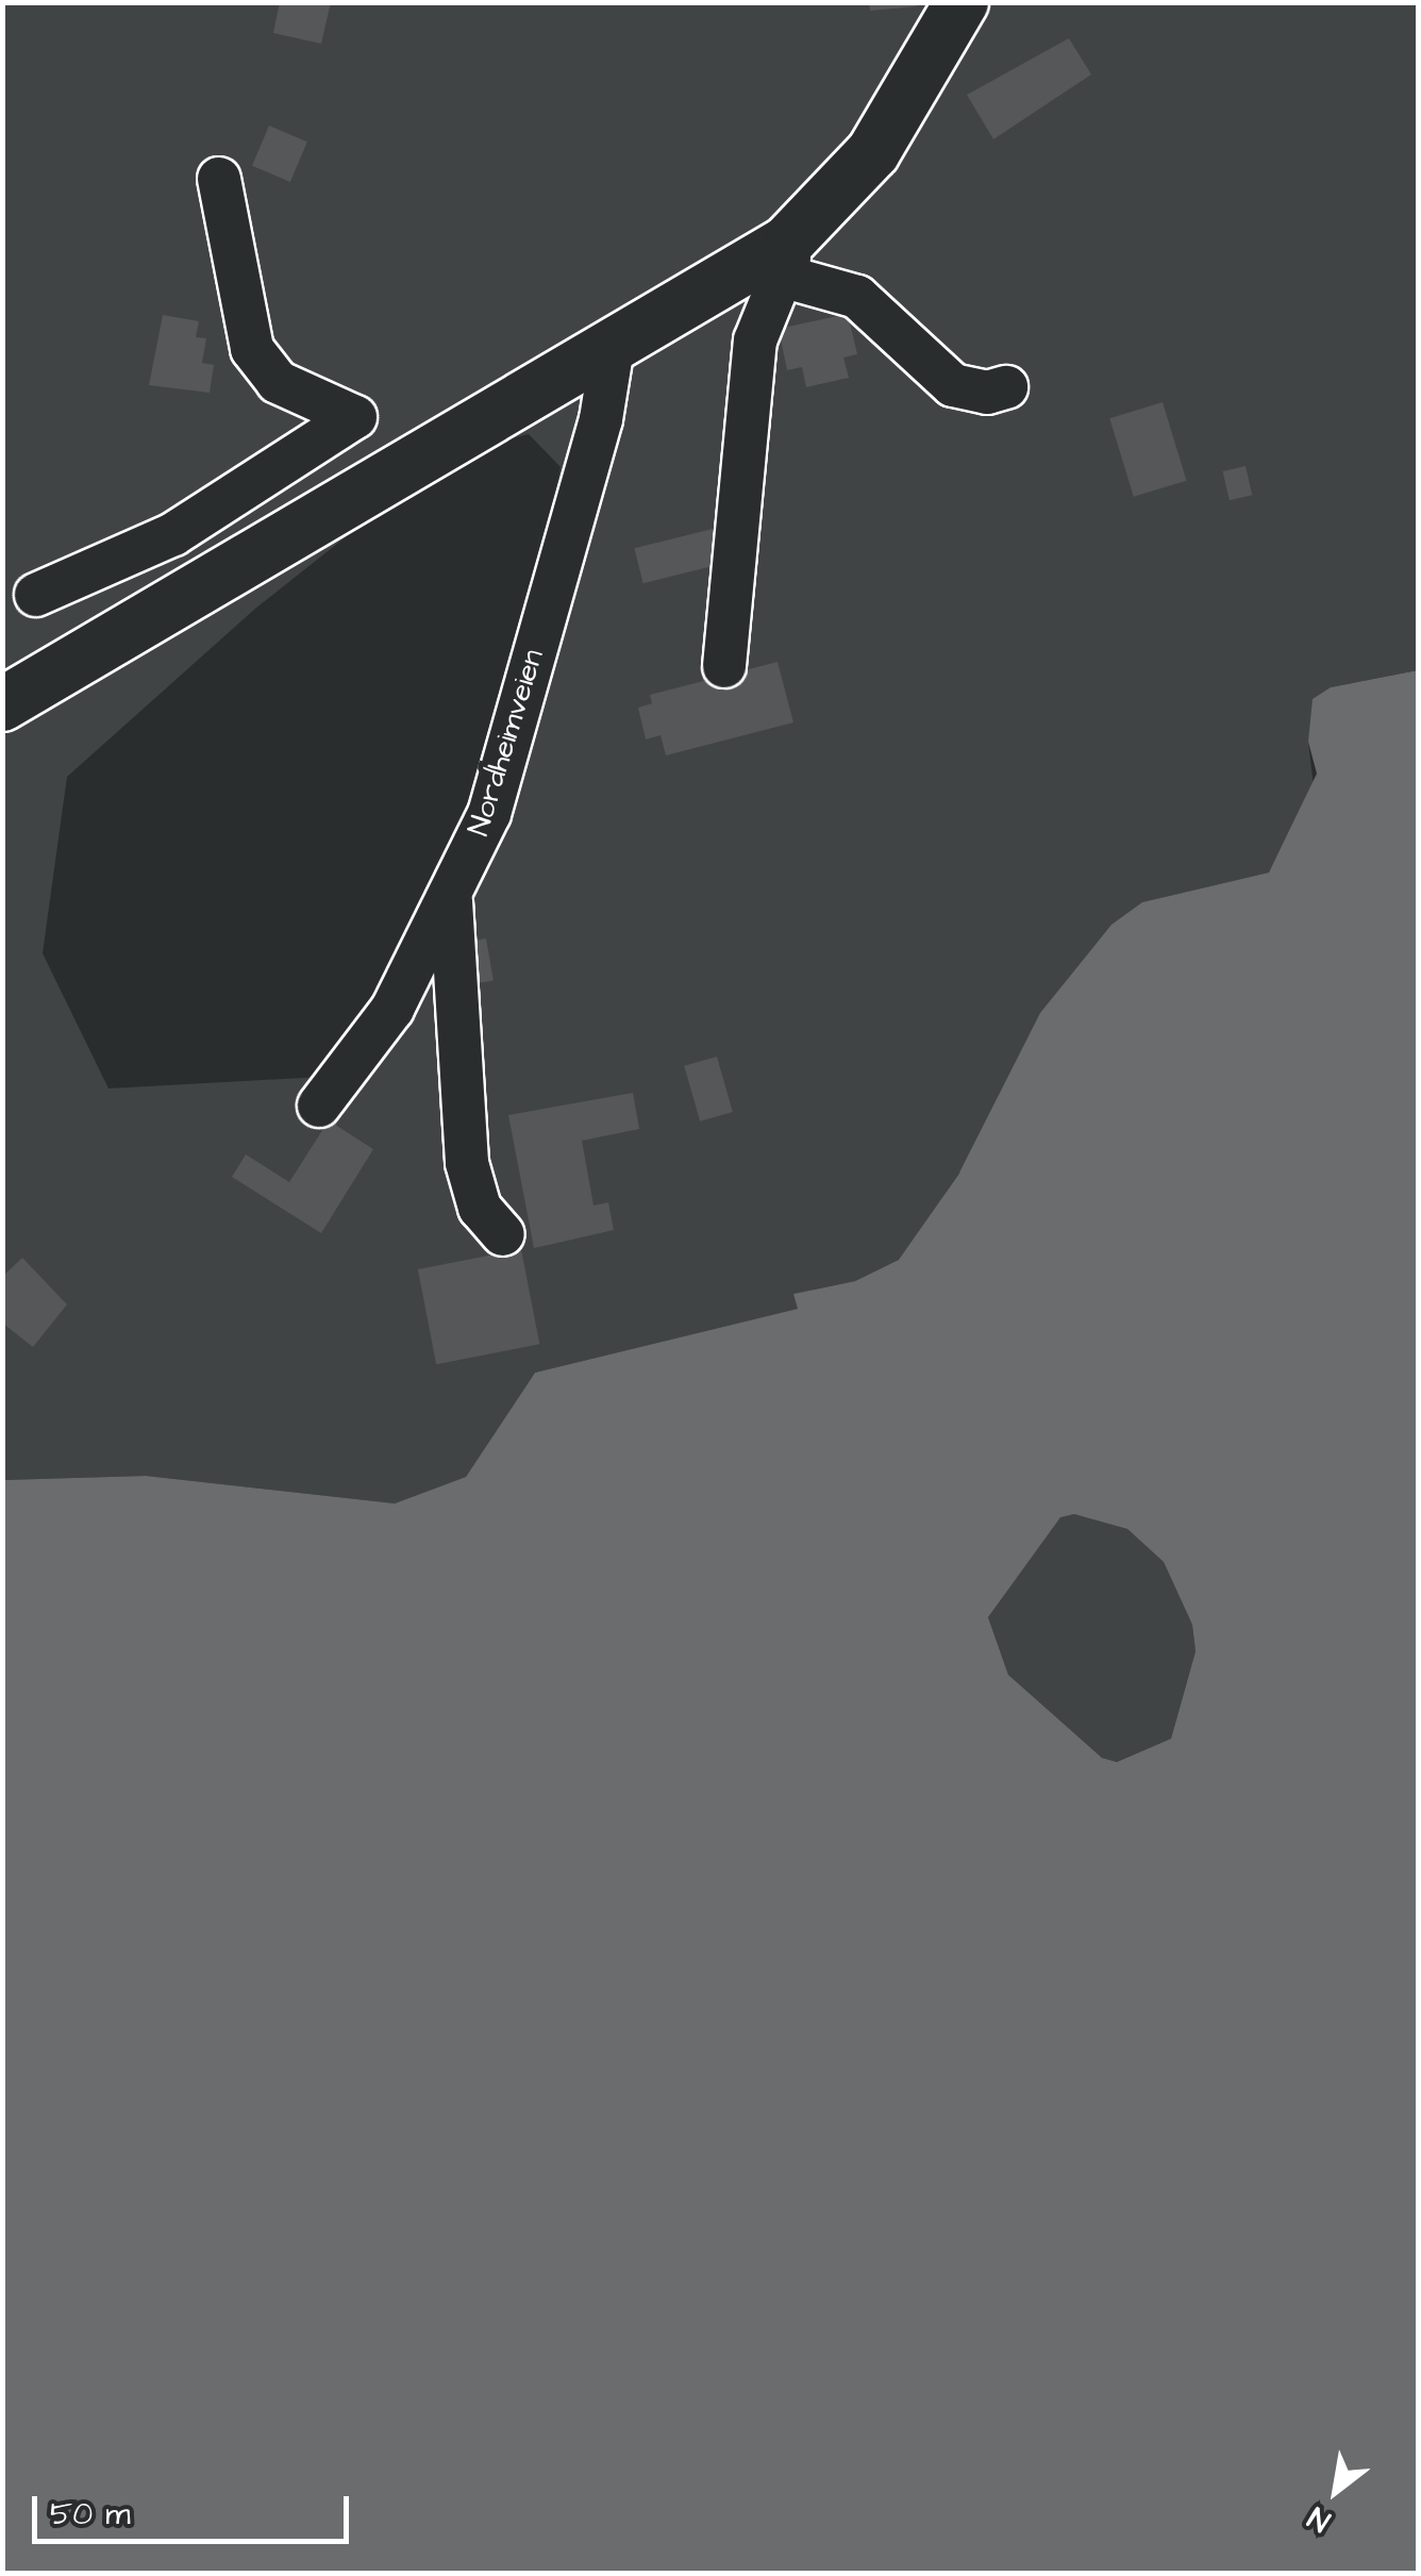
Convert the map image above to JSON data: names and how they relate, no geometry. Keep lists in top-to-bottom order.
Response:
{
  "streets": {
    "street": ["Nordheimveien"]
  },
  "scale_bar": "50 m",
  "north": "bottom left"
}
